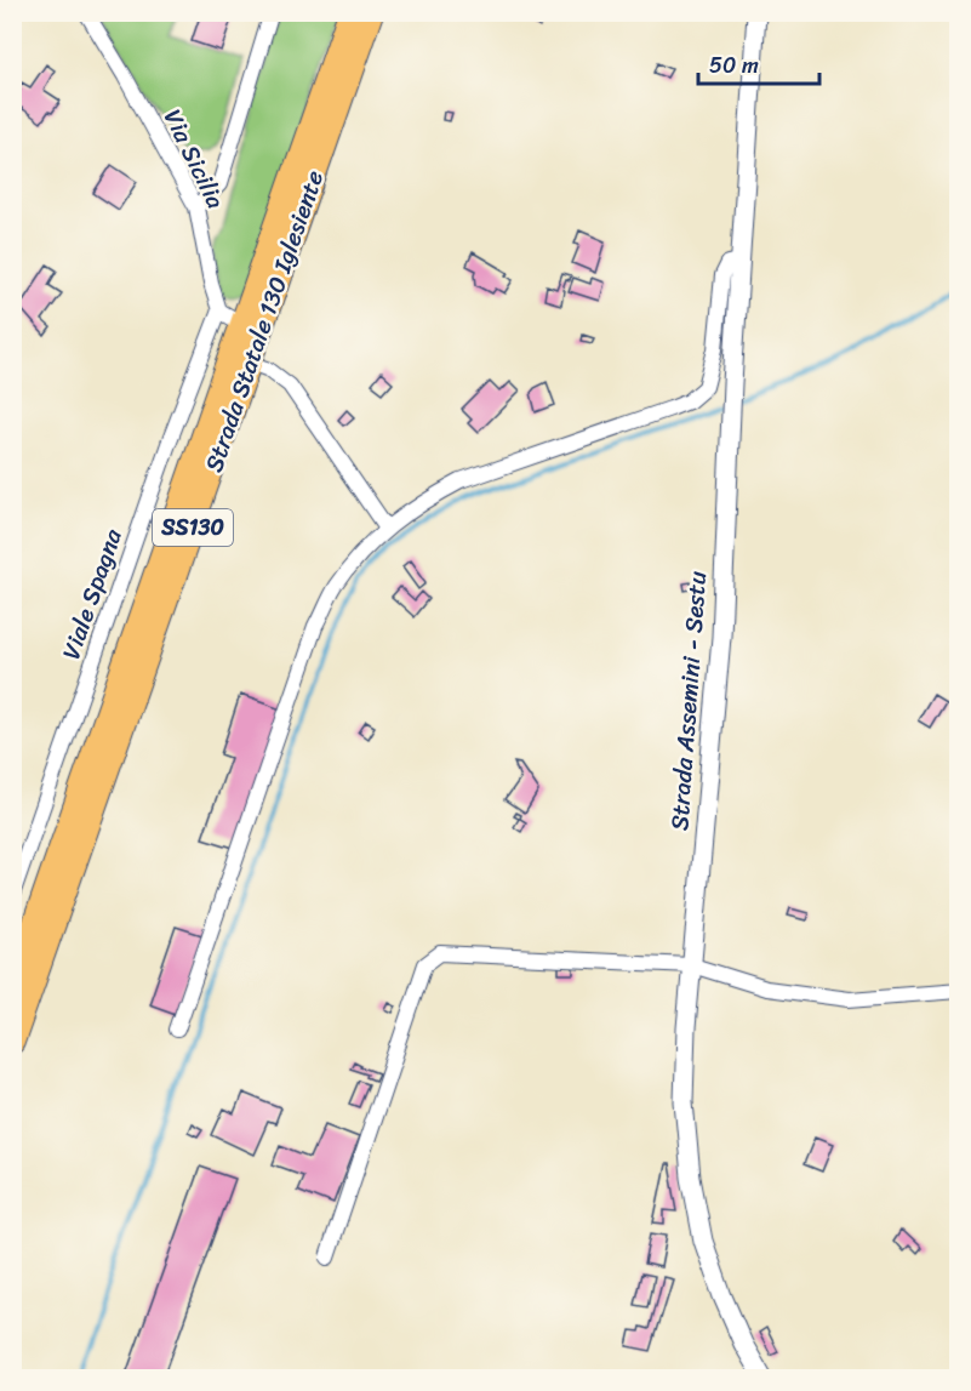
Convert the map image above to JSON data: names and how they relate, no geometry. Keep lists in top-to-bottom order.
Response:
{
  "streets": {
    "main road": ["Strada Statale 130 Iglesiente", "SS130"],
    "street": ["Via Sicilia", "Viale Spagna", "Strada Assemini - Sestu"]
  },
  "crossings": [
    ["Via Sicilia", "Viale Spagna"]
  ],
  "scale_bar": "50 m"
}
